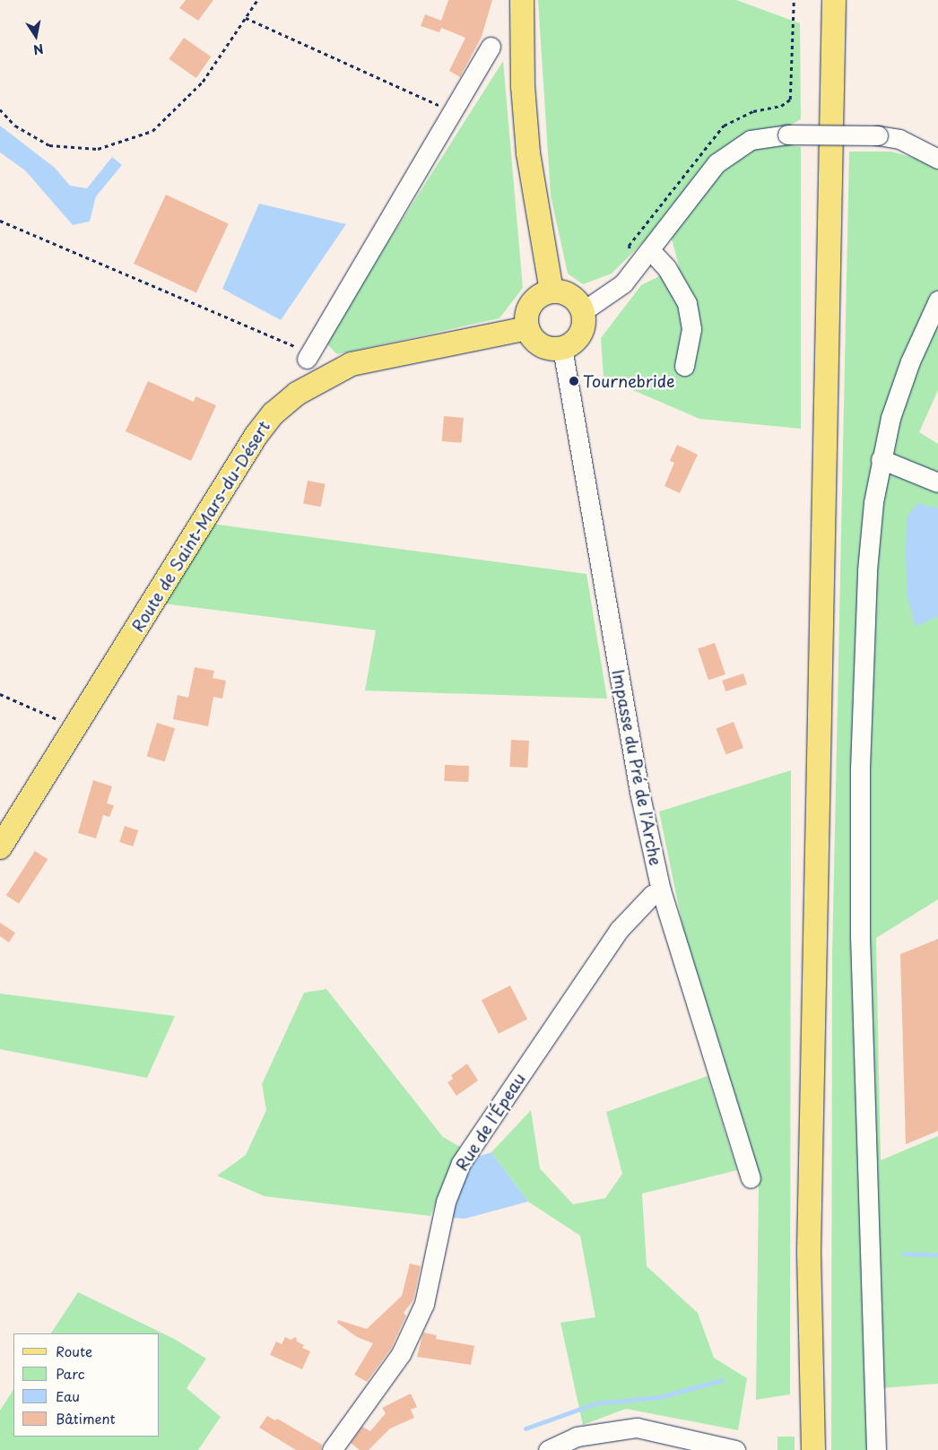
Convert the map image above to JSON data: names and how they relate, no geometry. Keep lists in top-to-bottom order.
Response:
{
  "streets": {
    "main road": ["Route de Saint-Mars-du-Désert"],
    "street": ["Impasse du Pré de l'Arche", "Rue de l'Épeau"]
  },
  "crossings": [
    ["Route de Saint-Mars-du-Désert", "Impasse du Pré de l'Arche"],
    ["Impasse du Pré de l'Arche", "Rue de l'Épeau"]
  ],
  "places": ["Tournebride"],
  "legend": [
    "Route",
    "Parc",
    "Eau",
    "Bâtiment"
  ],
  "north": "bottom"
}
